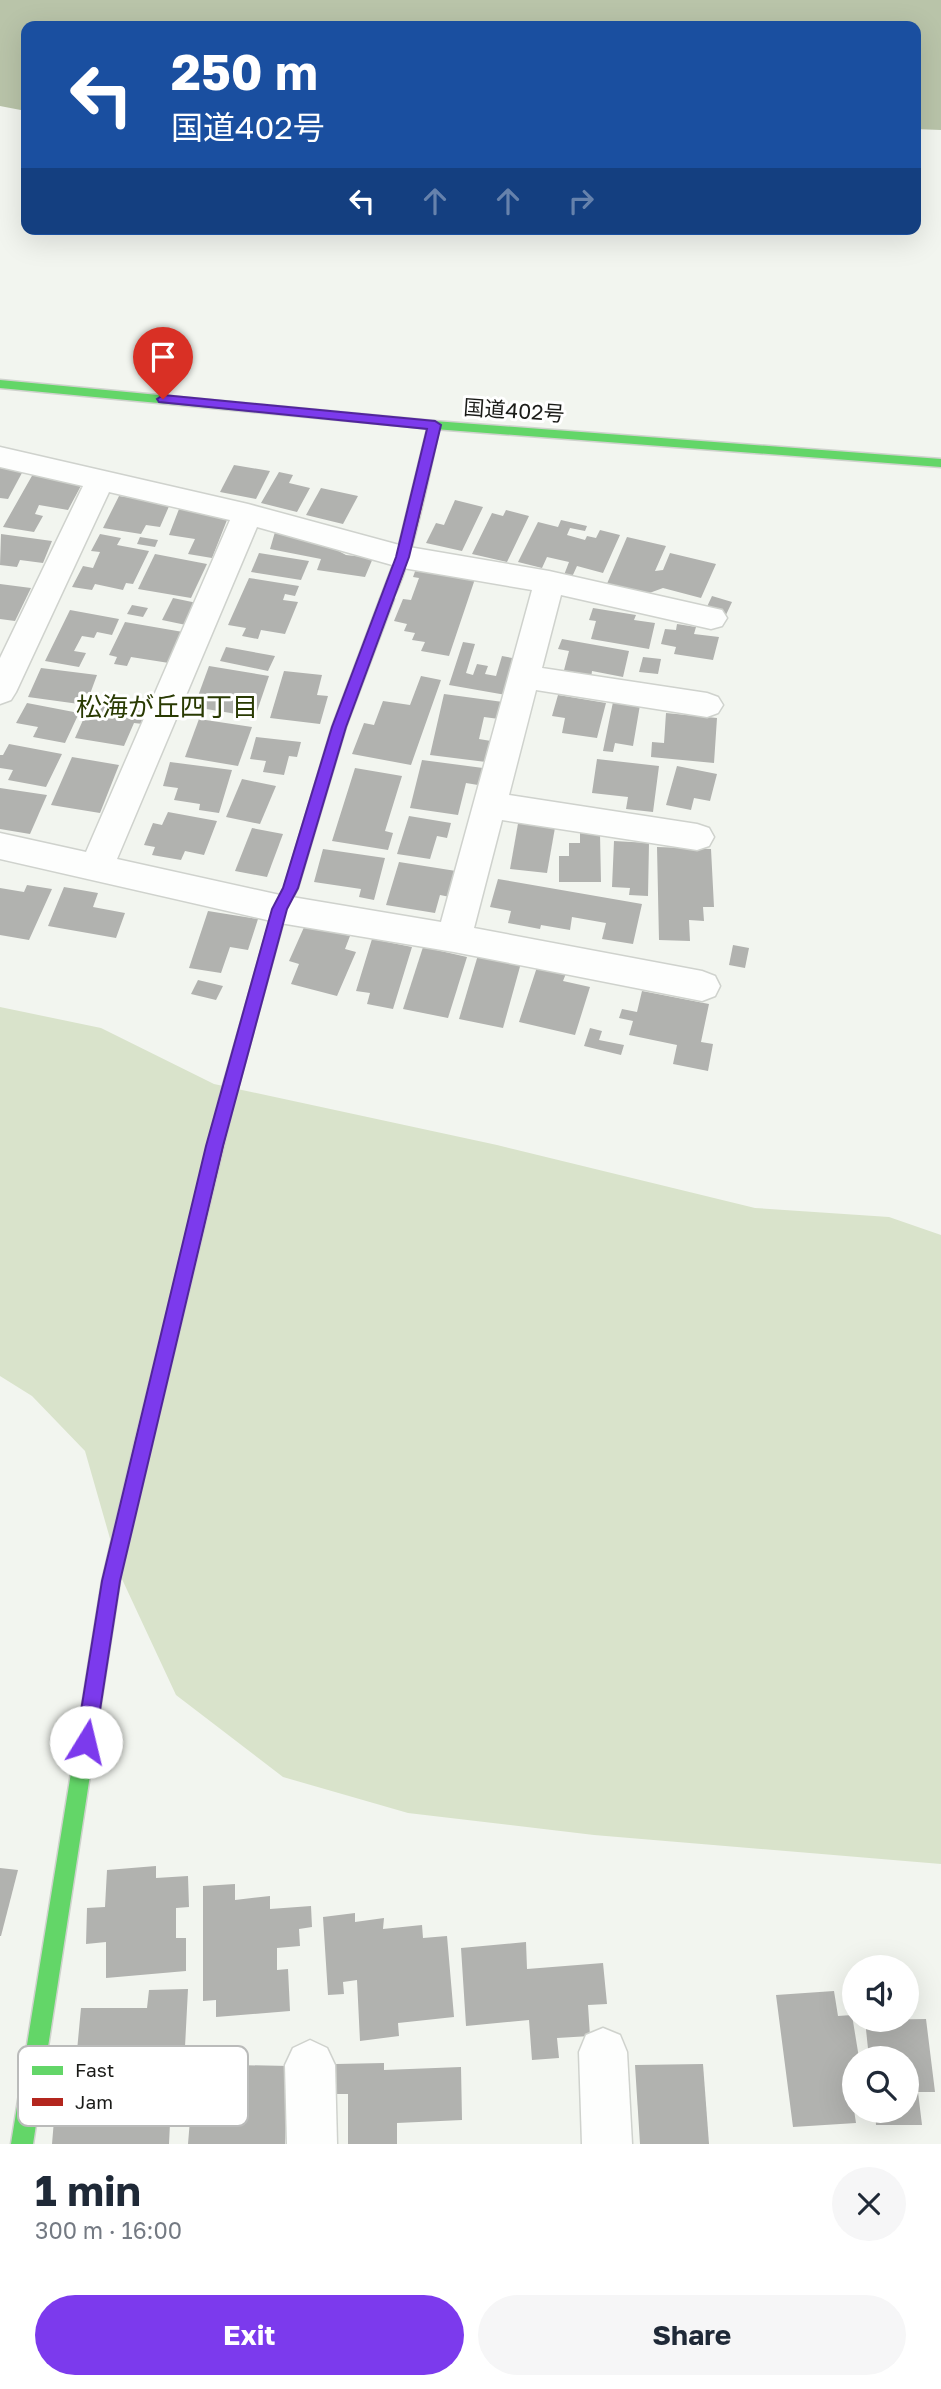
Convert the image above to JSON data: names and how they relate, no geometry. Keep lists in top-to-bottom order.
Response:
{
  "streets": {
    "main road": ["国道402号"]
  },
  "districts": ["松海が丘四丁目"],
  "legend": ["Fast", "Jam"],
  "page": {
    "turn": ["250 m", "国道402号"],
    "heading": ["1 min", "300 m · 16:00"],
    "buttons": ["Exit", "Share"]
  }
}
